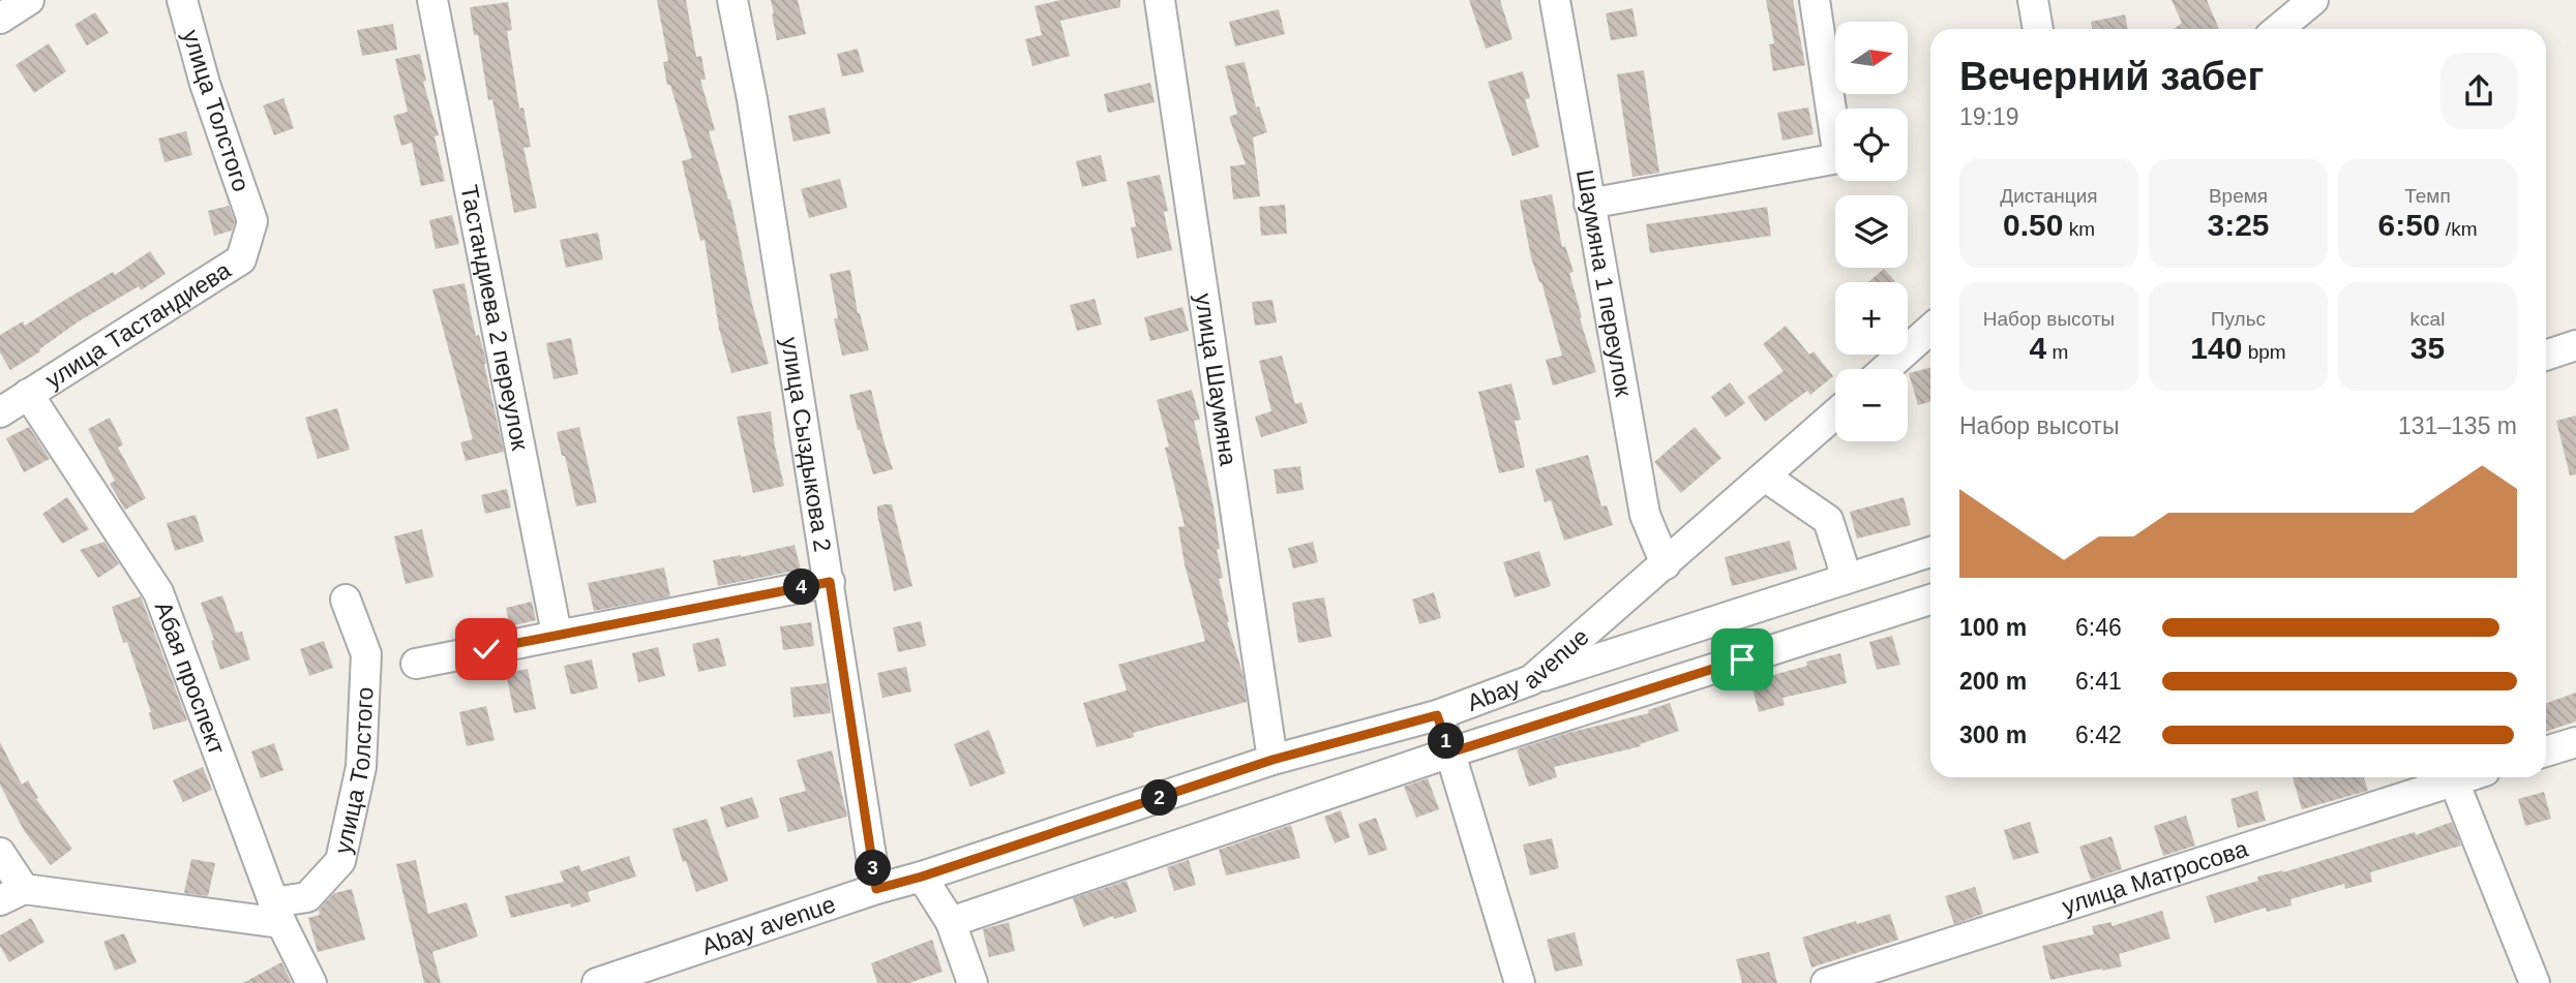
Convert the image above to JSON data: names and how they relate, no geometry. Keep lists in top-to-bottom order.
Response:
{
  "streets": {
    "street": [
      "улица Толстого",
      "Шаумяна 1 переулок",
      "Тастандиева 2 переулок",
      "улица Тастандиева",
      "улица Шаумяна",
      "улица Сыздыкова 2",
      "Abay avenue",
      "Абая проспект",
      "улица Матросова"
    ]
  },
  "crossings": [
    ["улица Толстого", "улица Тастандиева"],
    ["улица Толстого", "Абая проспект"],
    ["Шаумяна 1 переулок", "Abay avenue"],
    ["улица Тастандиева", "Абая проспект"],
    ["улица Шаумяна", "Abay avenue"],
    ["улица Сыздыкова 2", "Abay avenue"]
  ],
  "north": "right",
  "page": {
    "map_buttons": ["+", "−"],
    "heading": ["Вечерний забег", "19:19"],
    "stats": [
      ["Дистанция", "0.50 km"],
      ["Время", "3:25"],
      ["Темп", "6:50 /km"],
      ["Набор высоты", "4 m"],
      ["Пульс", "140 bpm"],
      ["kcal", "35"]
    ],
    "chart": ["Набор высоты", "131–135 m"],
    "pins": [
      "4",
      "1",
      "2",
      "3"
    ],
    "list": [
      {
        "name": "100 m",
        "note": "6:46"
      },
      {
        "name": "200 m",
        "note": "6:41"
      },
      {
        "name": "300 m",
        "note": "6:42"
      }
    ]
  }
}
